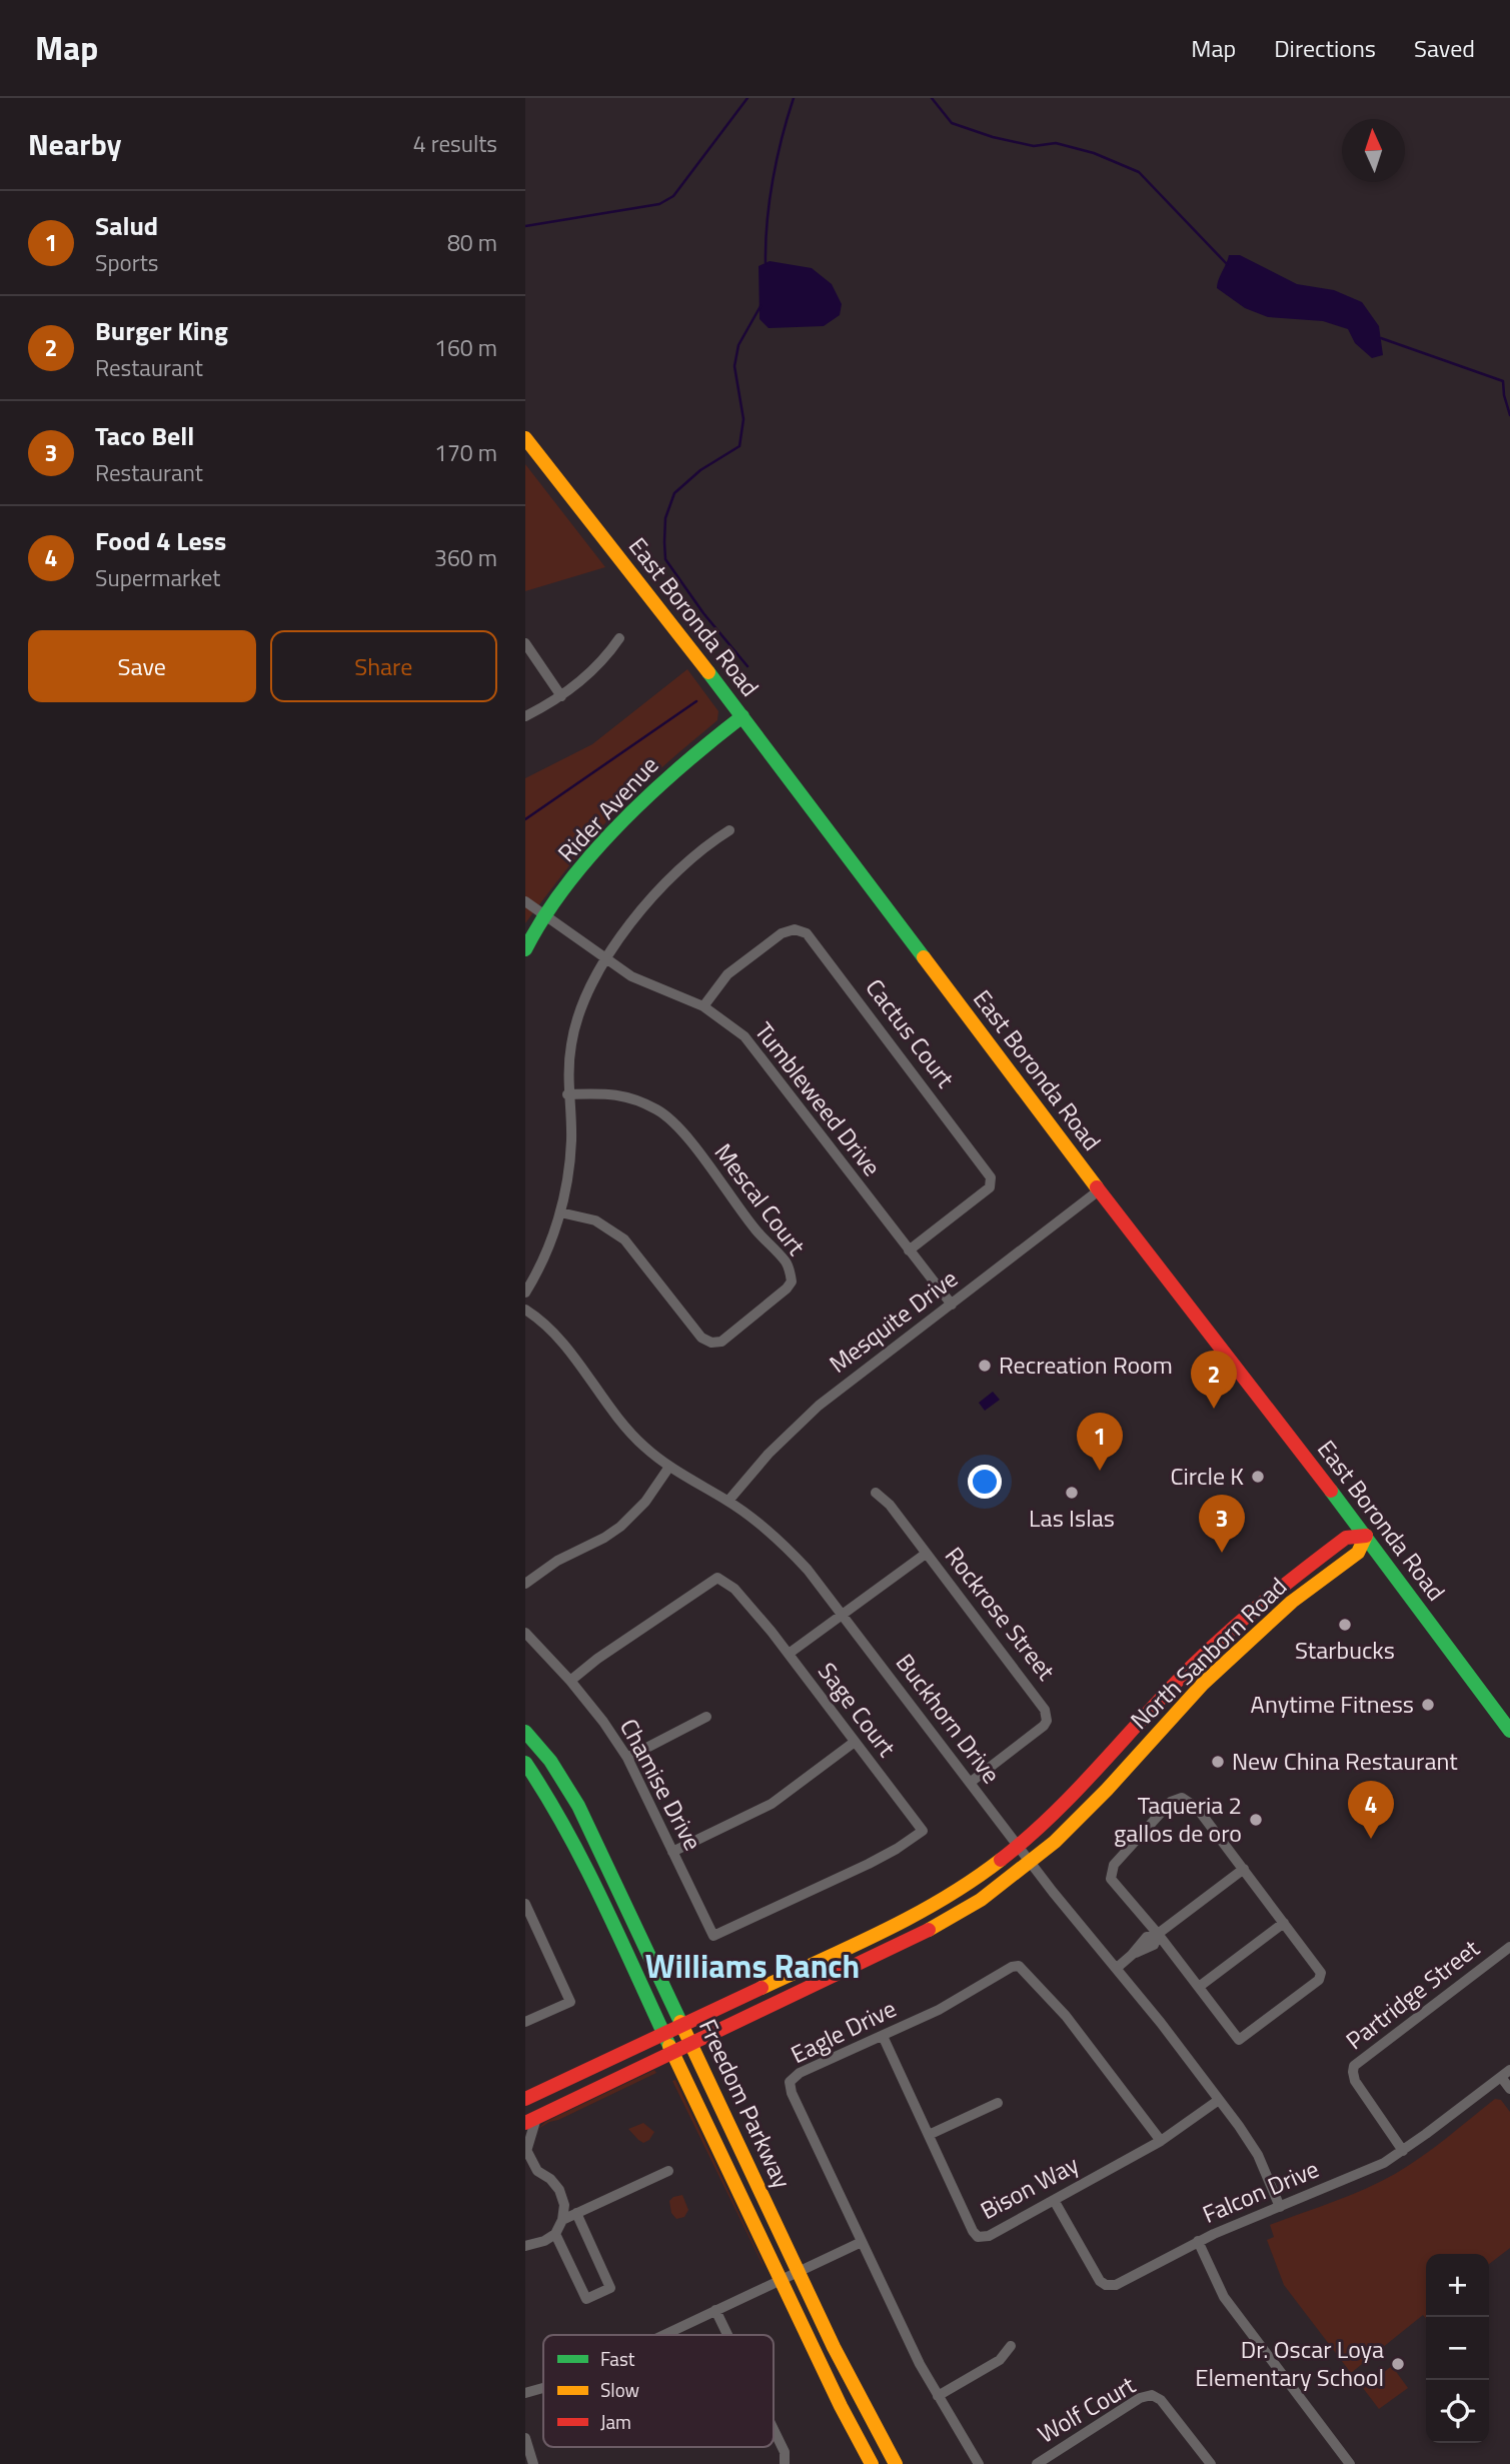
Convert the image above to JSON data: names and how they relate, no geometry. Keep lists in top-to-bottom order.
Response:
{
  "streets": {
    "main road": [
      "East Boronda Road",
      "Rider Avenue",
      "North Sanborn Road",
      "Freedom Parkway"
    ],
    "street": [
      "Cactus Court",
      "Tumbleweed Drive",
      "Mescal Court",
      "Mesquite Drive",
      "Rockrose Street",
      "Sage Court",
      "Buckhorn Drive",
      "Chamise Drive",
      "Partridge Street",
      "Eagle Drive",
      "Bison Way",
      "Falcon Drive",
      "Wolf Court"
    ]
  },
  "crossings": [
    ["East Boronda Road", "Rider Avenue"],
    ["East Boronda Road", "Mesquite Drive"],
    ["East Boronda Road", "North Sanborn Road"],
    ["Rider Avenue", "Tumbleweed Drive"],
    ["Cactus Court", "Tumbleweed Drive"],
    ["Tumbleweed Drive", "Mesquite Drive"],
    ["Mesquite Drive", "Buckhorn Drive"],
    ["Rockrose Street", "Buckhorn Drive"],
    ["North Sanborn Road", "Buckhorn Drive"],
    ["North Sanborn Road", "Freedom Parkway"],
    ["Sage Court", "Chamise Drive"],
    ["Buckhorn Drive", "Bison Way"],
    ["Buckhorn Drive", "Falcon Drive"],
    ["Partridge Street", "Falcon Drive"],
    ["Eagle Drive", "Bison Way"],
    ["Bison Way", "Falcon Drive"]
  ],
  "districts": ["Williams Ranch"],
  "places": [
    "Recreation Room",
    "Circle K",
    "Las Islas",
    "Starbucks",
    "Anytime Fitness",
    "New China Restaurant",
    "Taqueria 2 gallos de oro",
    "Dr. Oscar Loya Elementary School"
  ],
  "legend": ["Fast", "Slow", "Jam"],
  "north": "top",
  "page": {
    "header": "Map",
    "nav": ["Map", "Directions", "Saved"],
    "heading": ["Nearby", "4 results"],
    "list": [
      {
        "mark": "1",
        "name": "Salud",
        "note": "Sports",
        "value": "80 m"
      },
      {
        "mark": "2",
        "name": "Burger King",
        "note": "Restaurant",
        "value": "160 m"
      },
      {
        "mark": "3",
        "name": "Taco Bell",
        "note": "Restaurant",
        "value": "170 m"
      },
      {
        "mark": "4",
        "name": "Food 4 Less",
        "note": "Supermarket",
        "value": "360 m"
      }
    ],
    "buttons": ["Save", "Share"],
    "pins": [
      "2",
      "1",
      "3",
      "4"
    ],
    "map_buttons": ["+", "−"]
  }
}
